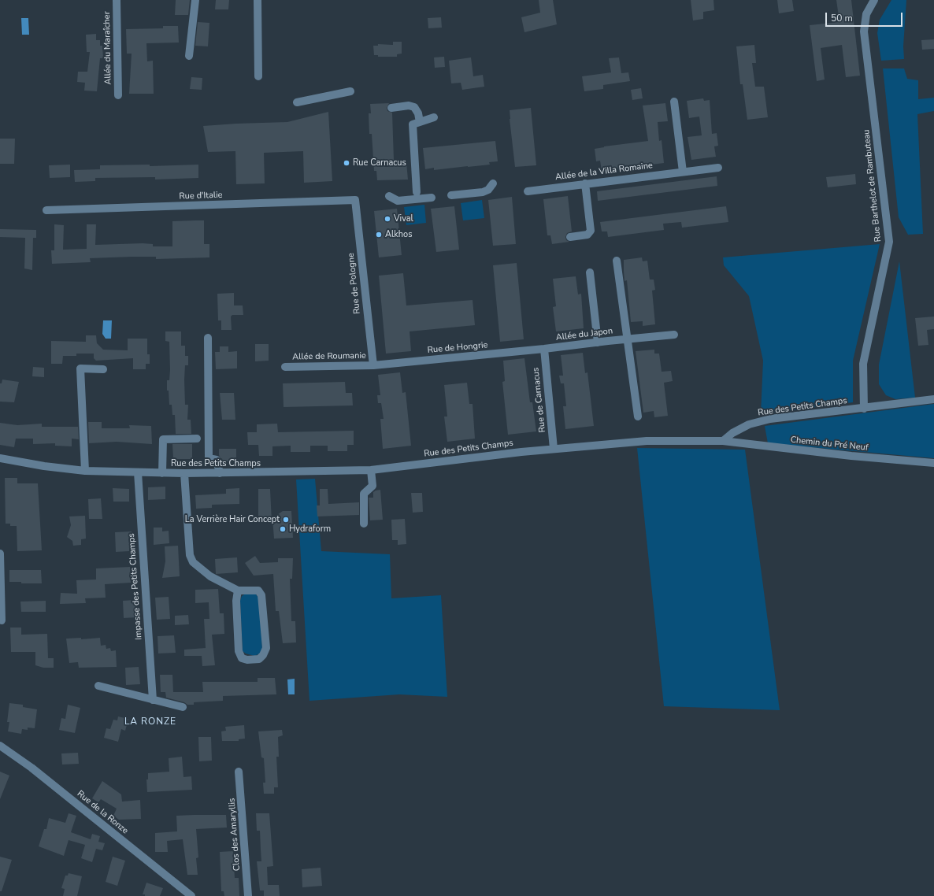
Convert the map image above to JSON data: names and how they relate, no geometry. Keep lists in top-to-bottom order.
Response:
{
  "streets": {
    "street": [
      "Allée du Maraîcher",
      "Allée de la Villa Romaine",
      "Rue Barthelot de Rambuteau",
      "Rue d'Italie",
      "Rue de Pologne",
      "Allée du Japon",
      "Rue de Hongrie",
      "Allée de Roumanie",
      "Rue de Carnacus",
      "Rue des Petits Champs",
      "Chemin du Pré Neuf",
      "Impasse des Petits Champs",
      "Rue de la Ronze",
      "Clos des Amaryllis"
    ]
  },
  "crossings": [
    ["Rue Barthelot de Rambuteau", "Rue des Petits Champs"],
    ["Rue d'Italie", "Rue de Pologne"],
    ["Rue de Pologne", "Rue de Hongrie"],
    ["Rue de Pologne", "Allée de Roumanie"],
    ["Allée du Japon", "Rue de Hongrie"],
    ["Allée du Japon", "Rue de Carnacus"],
    ["Rue de Hongrie", "Allée de Roumanie"],
    ["Rue de Hongrie", "Rue de Carnacus"],
    ["Rue de Carnacus", "Rue des Petits Champs"],
    ["Rue des Petits Champs", "Chemin du Pré Neuf"],
    ["Rue des Petits Champs", "Impasse des Petits Champs"]
  ],
  "districts": ["LA RONZE"],
  "places": [
    "Rue Carnacus",
    "Vival",
    "Alkhos",
    "La Verrière Hair Concept",
    "Hydraform"
  ],
  "scale_bar": "50 m"
}
